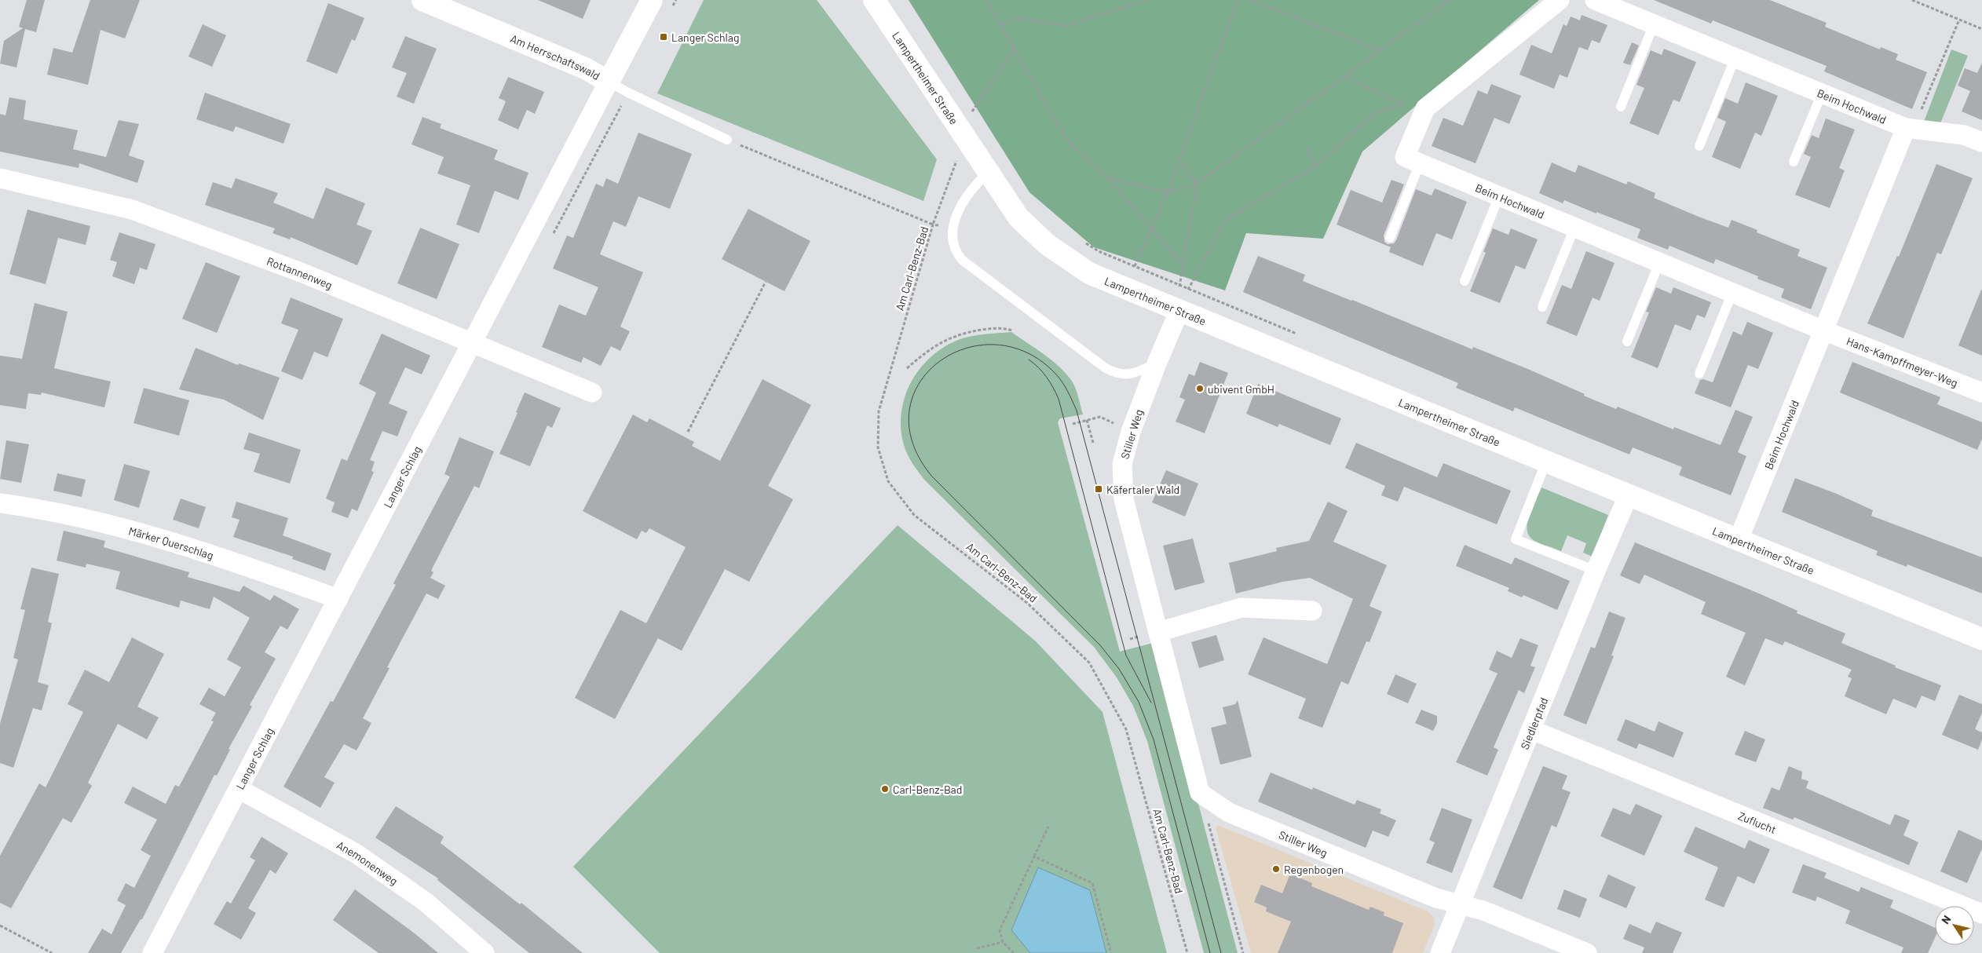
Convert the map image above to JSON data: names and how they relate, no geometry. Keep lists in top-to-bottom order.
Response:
{
  "streets": {
    "street": [
      "Am Herrschaftswald",
      "Lampertheimer Straße",
      "Beim Hochwald",
      "Rottannenweg",
      "Hans-Kampffmeyer-Weg",
      "Stiller Weg",
      "Langer Schlag",
      "Märker Querschlag",
      "Siedlerpfad",
      "Zuflucht",
      "Anemonenweg"
    ],
    "path": ["Am Carl-Benz-Bad"]
  },
  "crossings": [
    ["Am Herrschaftswald", "Langer Schlag"],
    ["Lampertheimer Straße", "Beim Hochwald"],
    ["Lampertheimer Straße", "Stiller Weg"],
    ["Lampertheimer Straße", "Siedlerpfad"],
    ["Beim Hochwald", "Hans-Kampffmeyer-Weg"],
    ["Rottannenweg", "Langer Schlag"],
    ["Stiller Weg", "Siedlerpfad"],
    ["Langer Schlag", "Märker Querschlag"],
    ["Langer Schlag", "Anemonenweg"],
    ["Siedlerpfad", "Zuflucht"]
  ],
  "places": {
    "transit": ["Langer Schlag", "Käfertaler Wald"],
    "other": ["ubivent GmbH", "Carl-Benz-Bad", "Regenbogen"]
  },
  "north": "top left"
}
